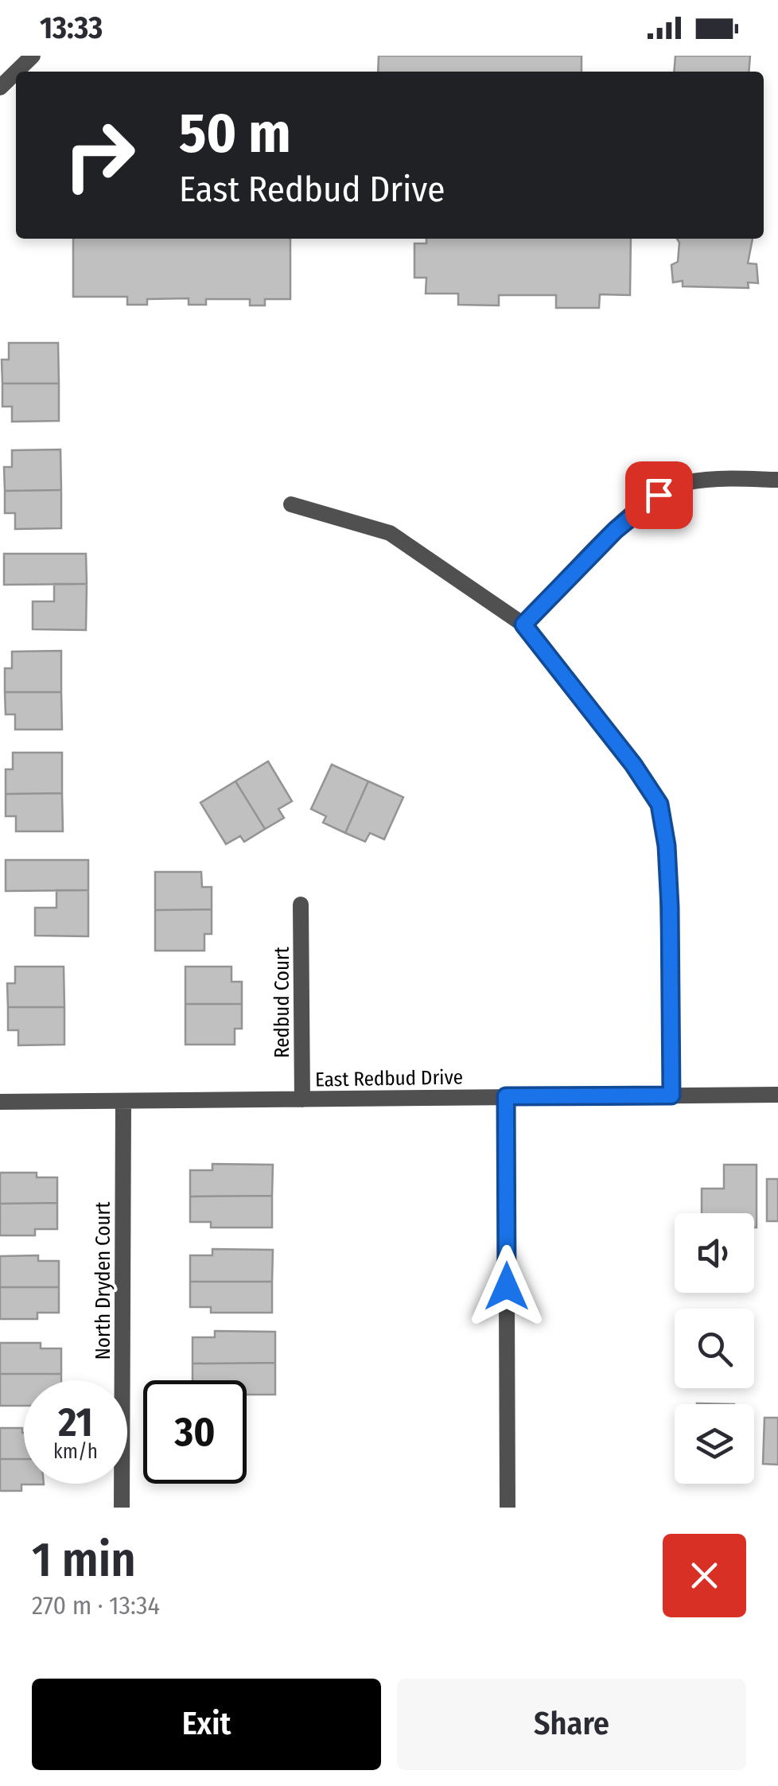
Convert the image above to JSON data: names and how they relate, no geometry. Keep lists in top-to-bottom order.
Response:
{
  "streets": {
    "street": ["Redbud Court", "East Redbud Drive", "North Dryden Court"]
  },
  "crossings": [
    ["Redbud Court", "East Redbud Drive"],
    ["East Redbud Drive", "North Dryden Court"]
  ],
  "page": {
    "status": "13:33",
    "turn": ["50 m", "East Redbud Drive"],
    "speed": "21 km/h",
    "limit": "30",
    "heading": ["1 min", "270 m · 13:34"],
    "buttons": ["Exit", "Share"]
  }
}
